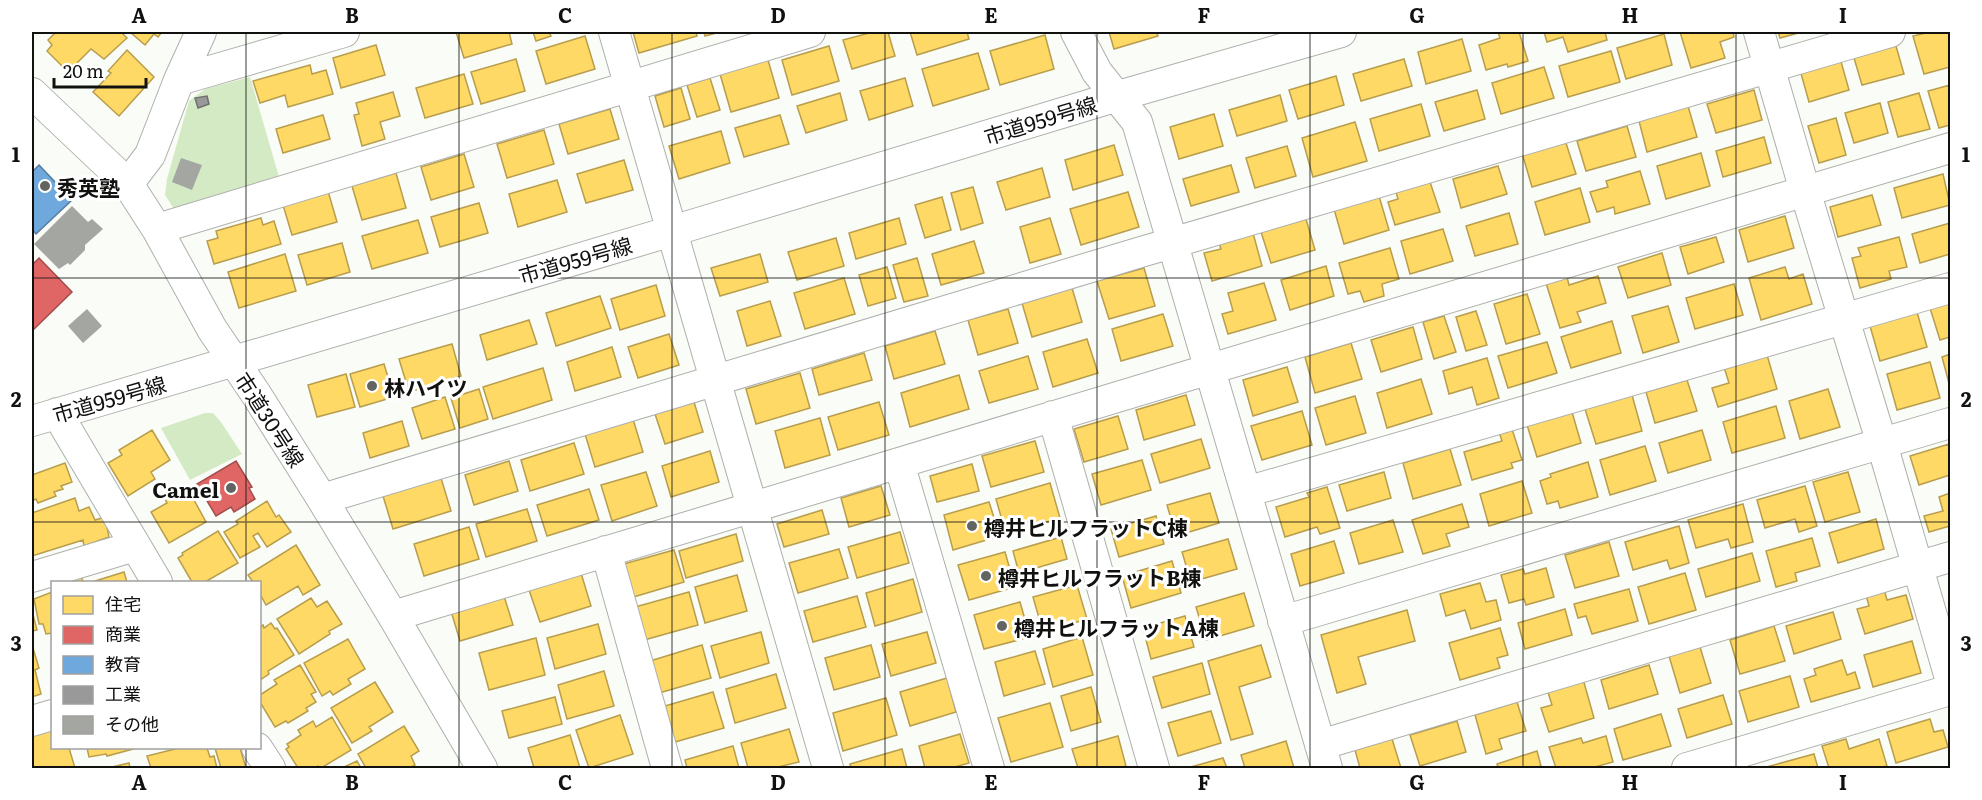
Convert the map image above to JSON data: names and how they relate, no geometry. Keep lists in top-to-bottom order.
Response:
{
  "streets": {
    "street": ["市道959号線", "市道30号線"]
  },
  "crossings": [
    ["市道959号線", "市道30号線"]
  ],
  "places": [
    "秀英塾",
    "林ハイツ",
    "Camel",
    "樽井ヒルフラットC棟",
    "樽井ヒルフラットB棟",
    "樽井ヒルフラットA棟"
  ],
  "legend": [
    "住宅",
    "商業",
    "教育",
    "工業",
    "その他"
  ],
  "scale_bar": "20 m",
  "grid": {
    "columns": [
      "A",
      "B",
      "C",
      "D",
      "E",
      "F",
      "G",
      "H",
      "I"
    ],
    "rows": ["1", "2", "3"]
  }
}
